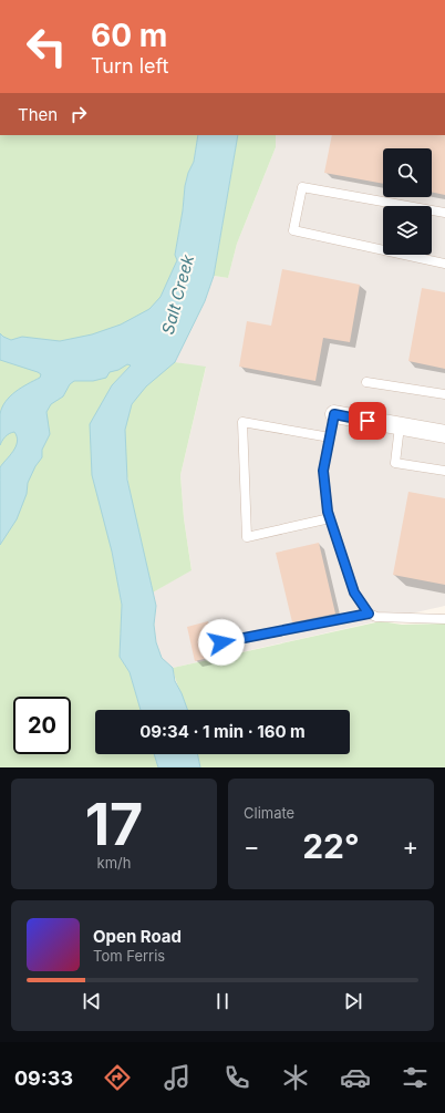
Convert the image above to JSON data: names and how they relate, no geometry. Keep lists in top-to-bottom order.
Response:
{
  "water": ["Salt Creek"],
  "page": {
    "turn": ["60 m", "Turn left"],
    "then": "Then",
    "limit": "20",
    "trip": "09:34 · 1 min · 160 m",
    "tile": [
      ["17", "km/h"],
      "Climate"
    ],
    "heat": ["−", "22°", "+"],
    "song": ["Open Road", "Tom Ferris"],
    "tabs": "09:33"
  }
}
